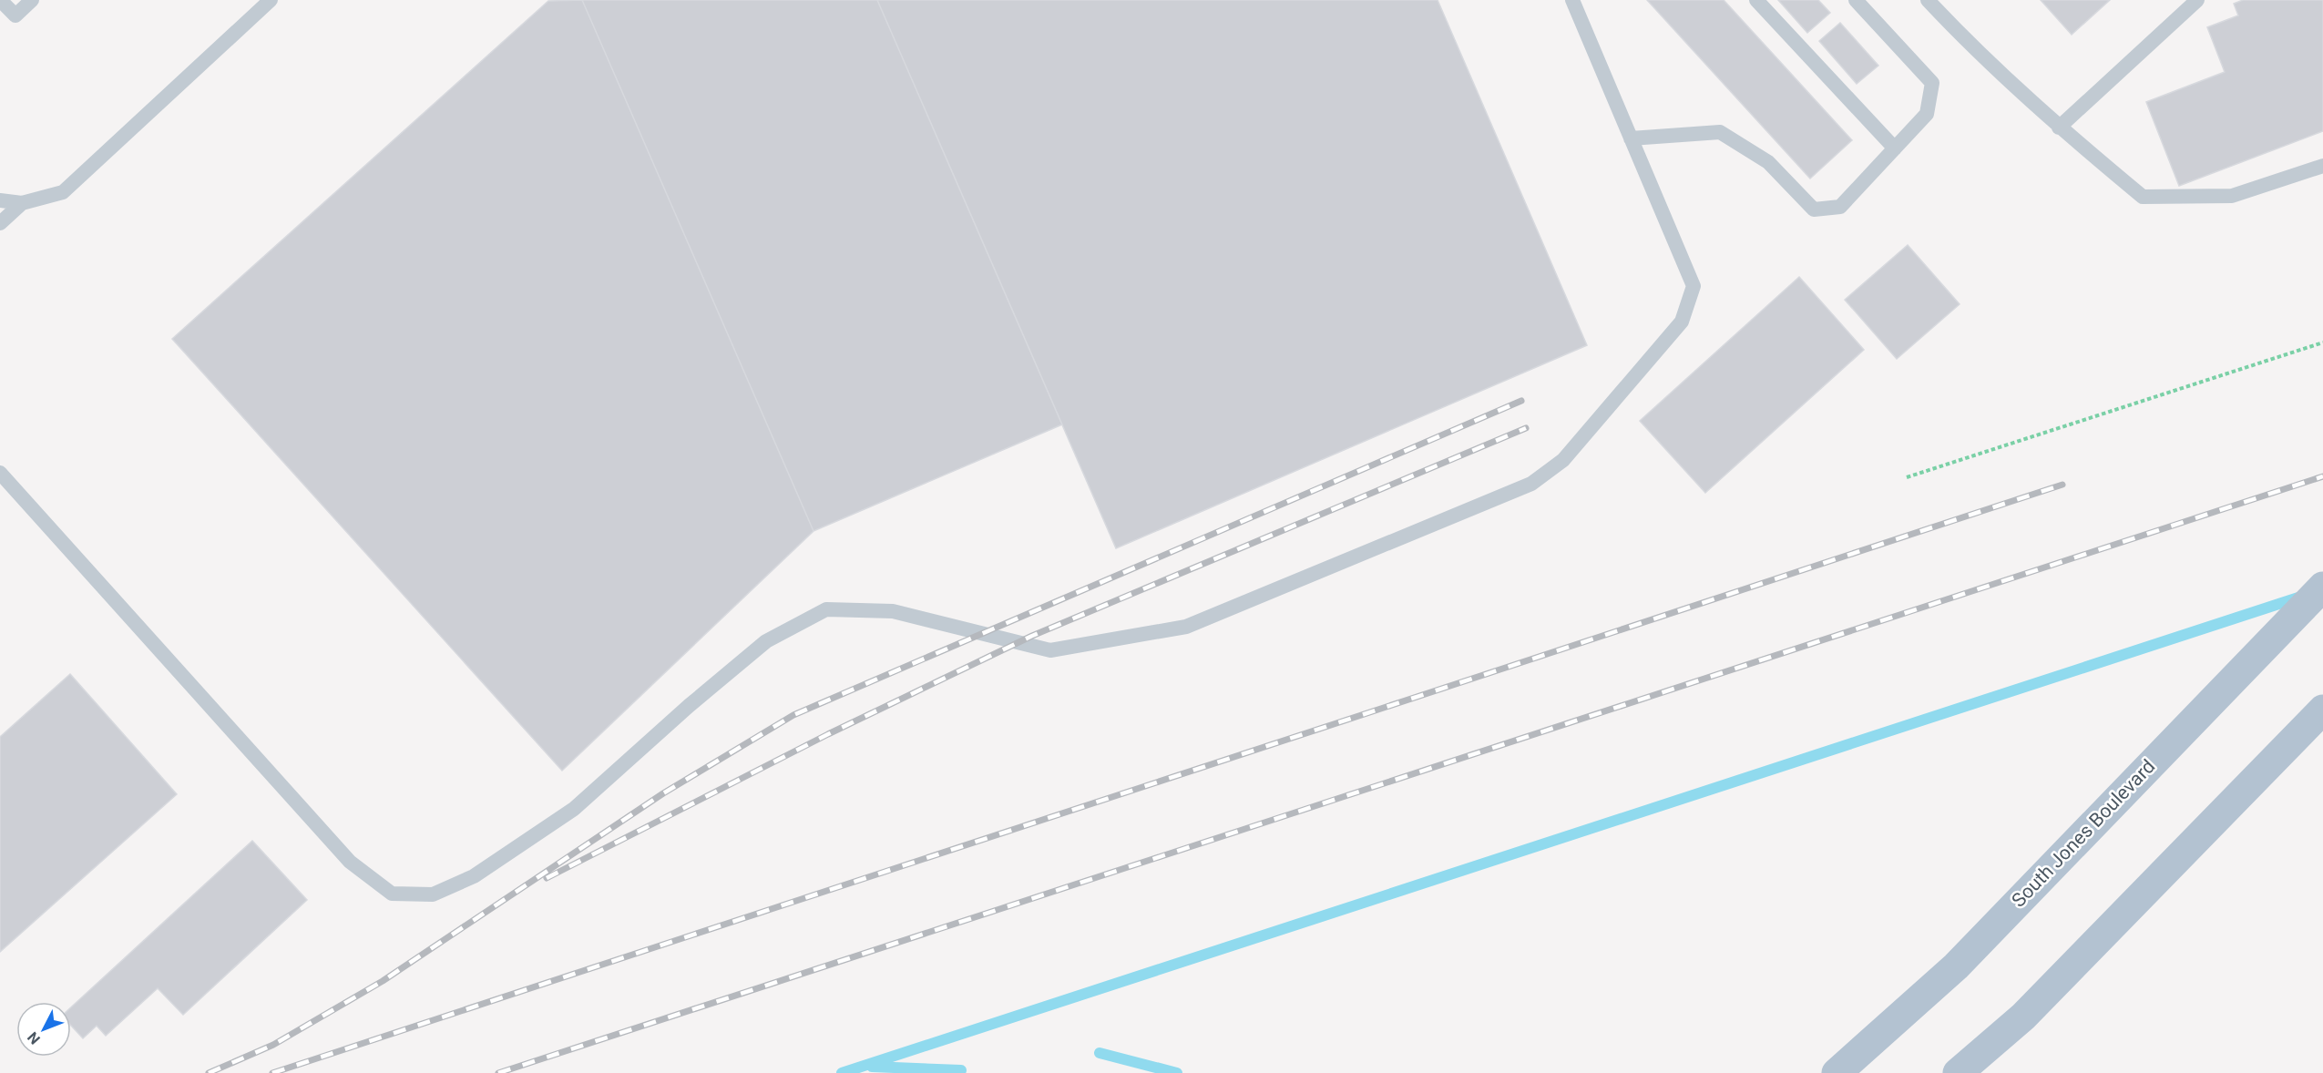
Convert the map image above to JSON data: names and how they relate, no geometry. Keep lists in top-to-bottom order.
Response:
{
  "streets": {
    "main road": ["South Jones Boulevard"]
  },
  "north": "bottom left"
}
